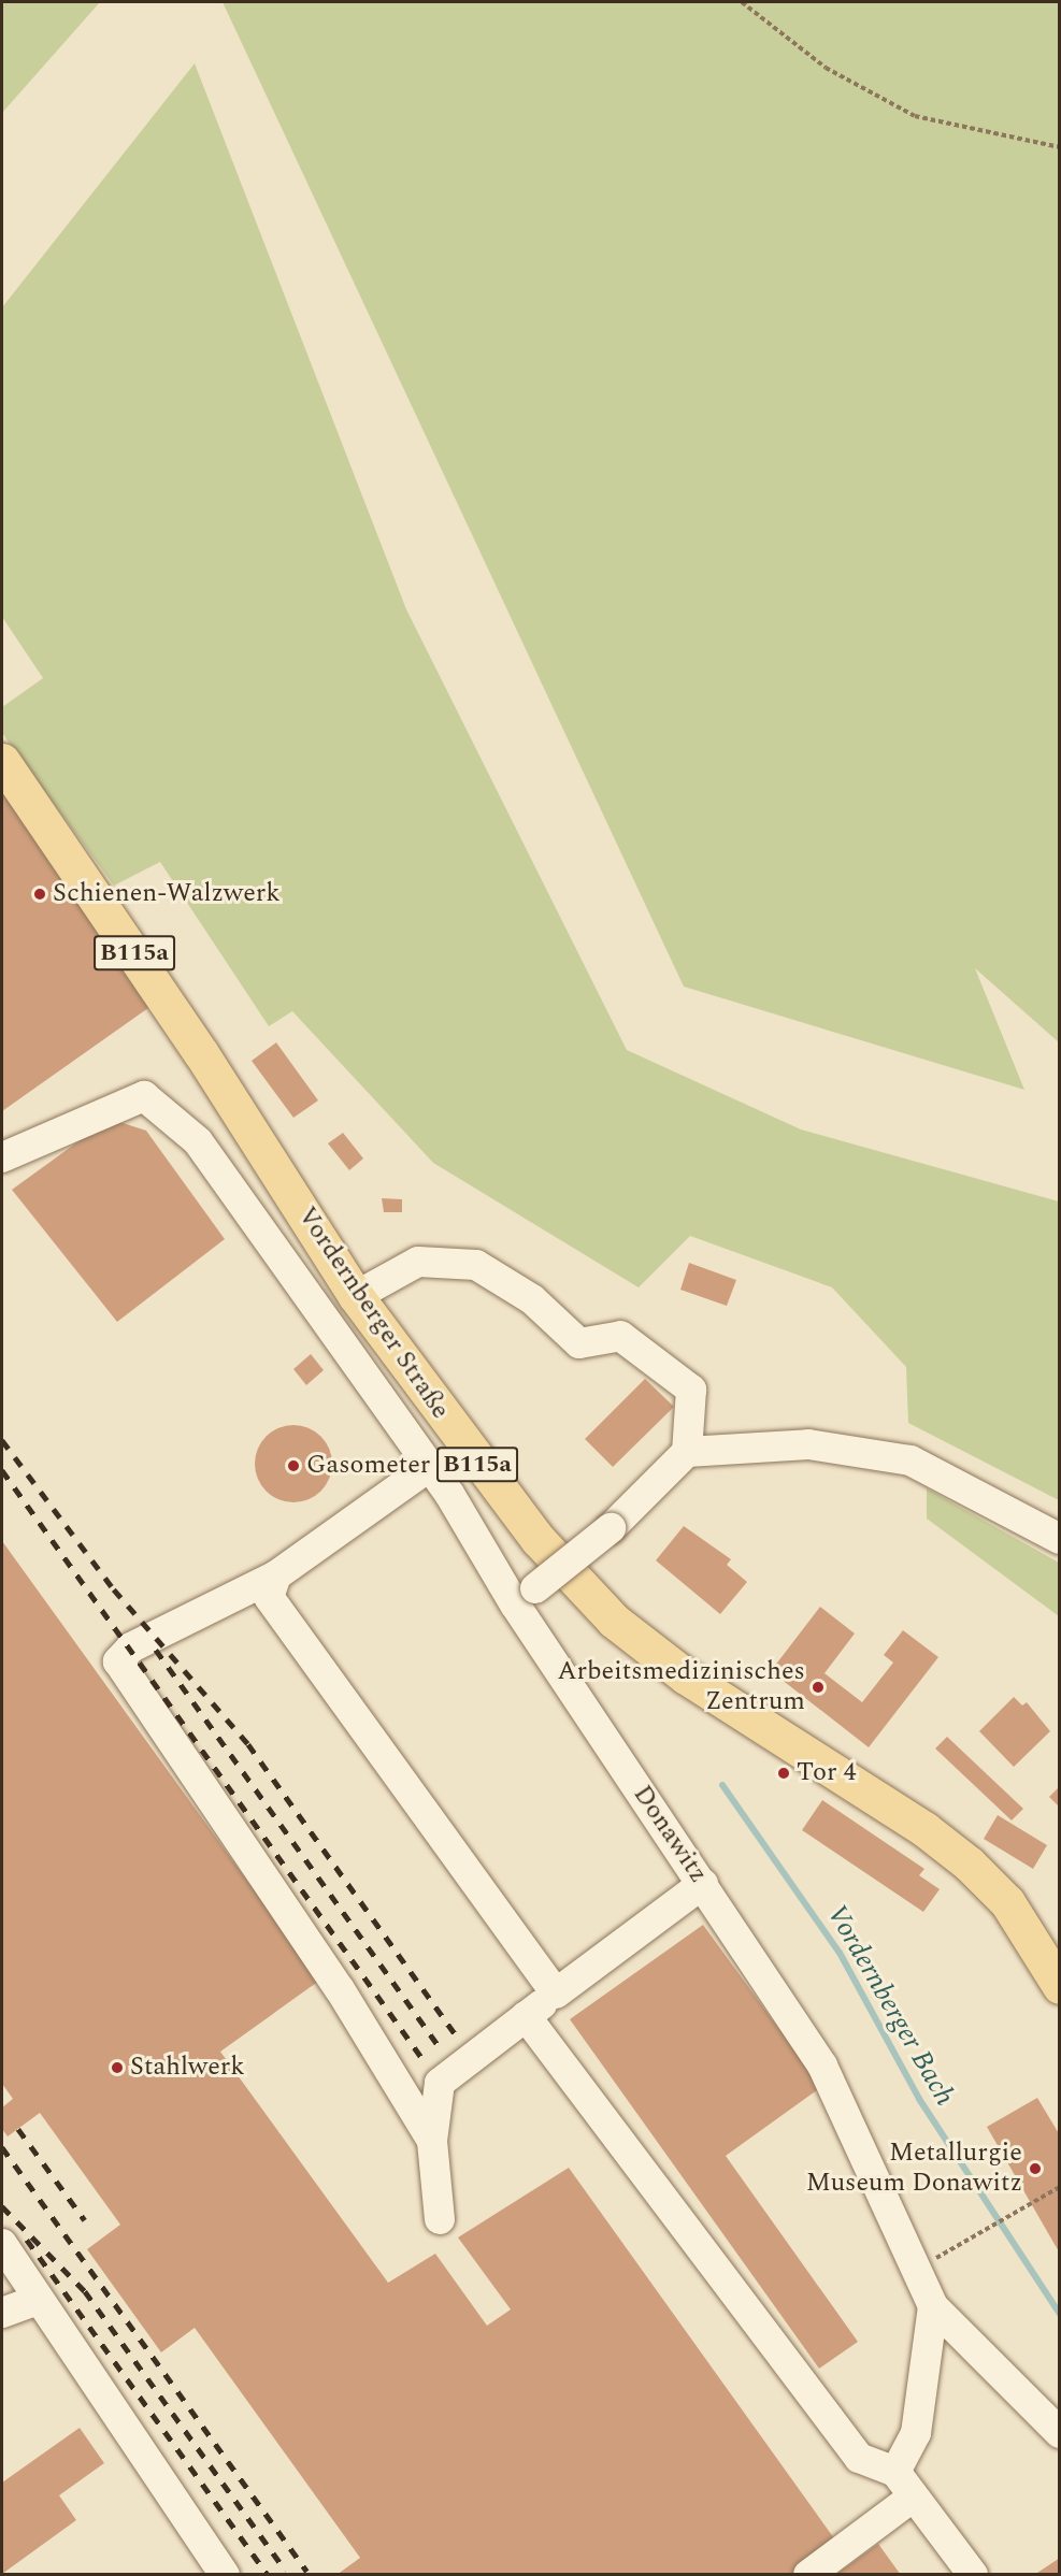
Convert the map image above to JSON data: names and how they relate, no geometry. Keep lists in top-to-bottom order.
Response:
{
  "streets": {
    "main road": ["B115a", "Vordernberger Straße"],
    "lane": ["Donawitz"]
  },
  "water": ["Vordernberger Bach"],
  "places": [
    "Schienen-Walzwerk",
    "Gasometer",
    "Arbeitsmedizinisches Zentrum",
    "Tor 4",
    "Stahlwerk",
    "Metallurgie Museum Donawitz"
  ]
}
